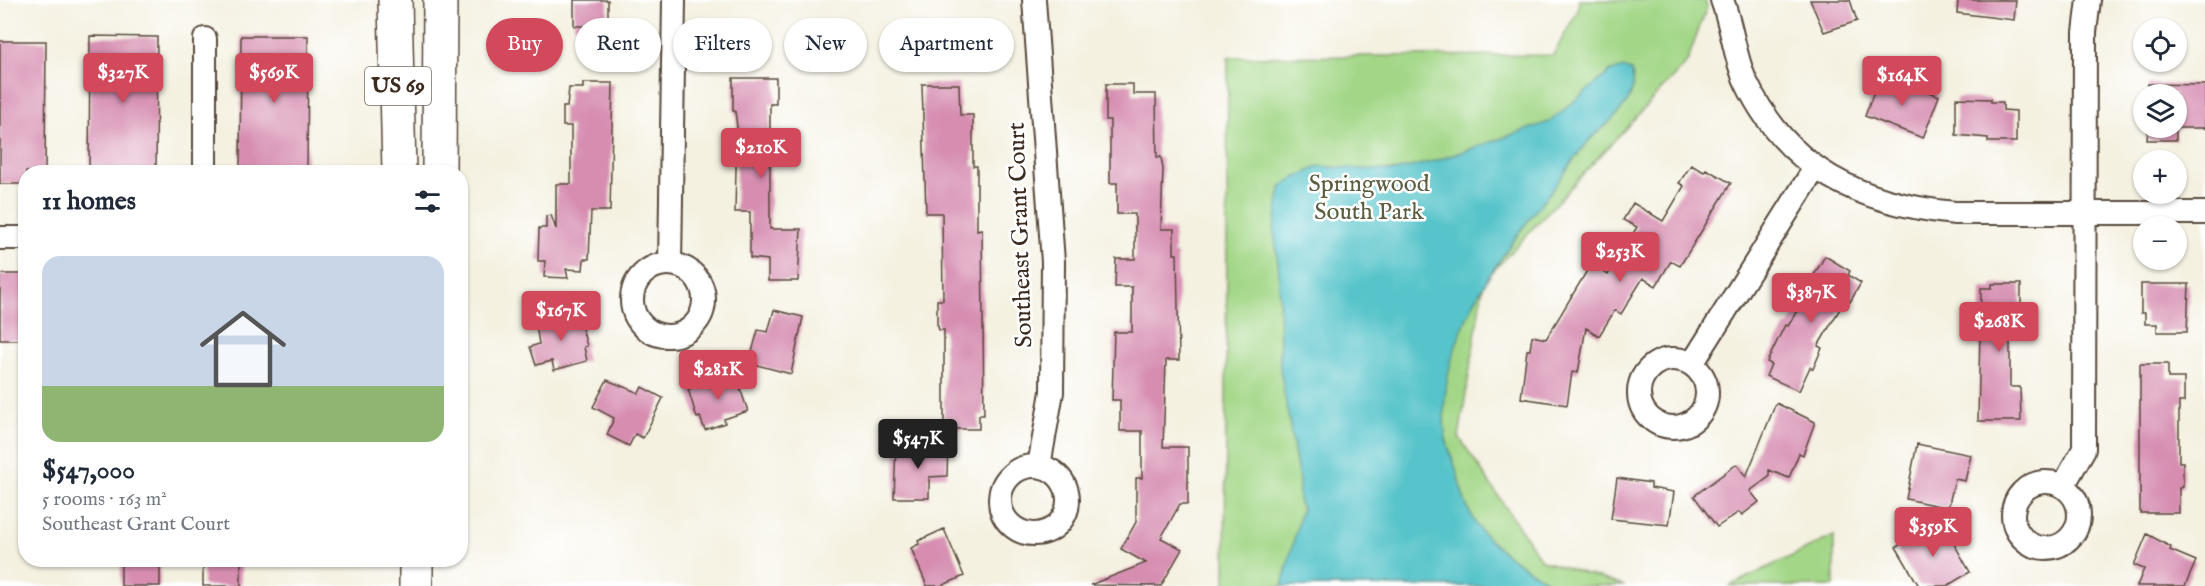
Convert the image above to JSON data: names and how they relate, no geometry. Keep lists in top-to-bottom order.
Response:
{
  "streets": {
    "main road": ["US 69"],
    "street": ["Southeast Grant Court"]
  },
  "parks": ["Springwood South Park"],
  "page": {
    "map_buttons": ["+", "−"],
    "chip": [
      "Buy",
      "Rent",
      "Filters",
      "New",
      "Apartment"
    ],
    "price": [
      "$327K",
      "$569K",
      "$164K",
      "$210K",
      "$253K",
      "$387K",
      "$167K",
      "$268K",
      "$281K",
      "$547K",
      "$359K"
    ],
    "heading": "11 homes",
    "list": [
      {
        "name": "$547,000",
        "note": "5 rooms · 163 m² · Southeast Grant Court"
      }
    ]
  }
}
